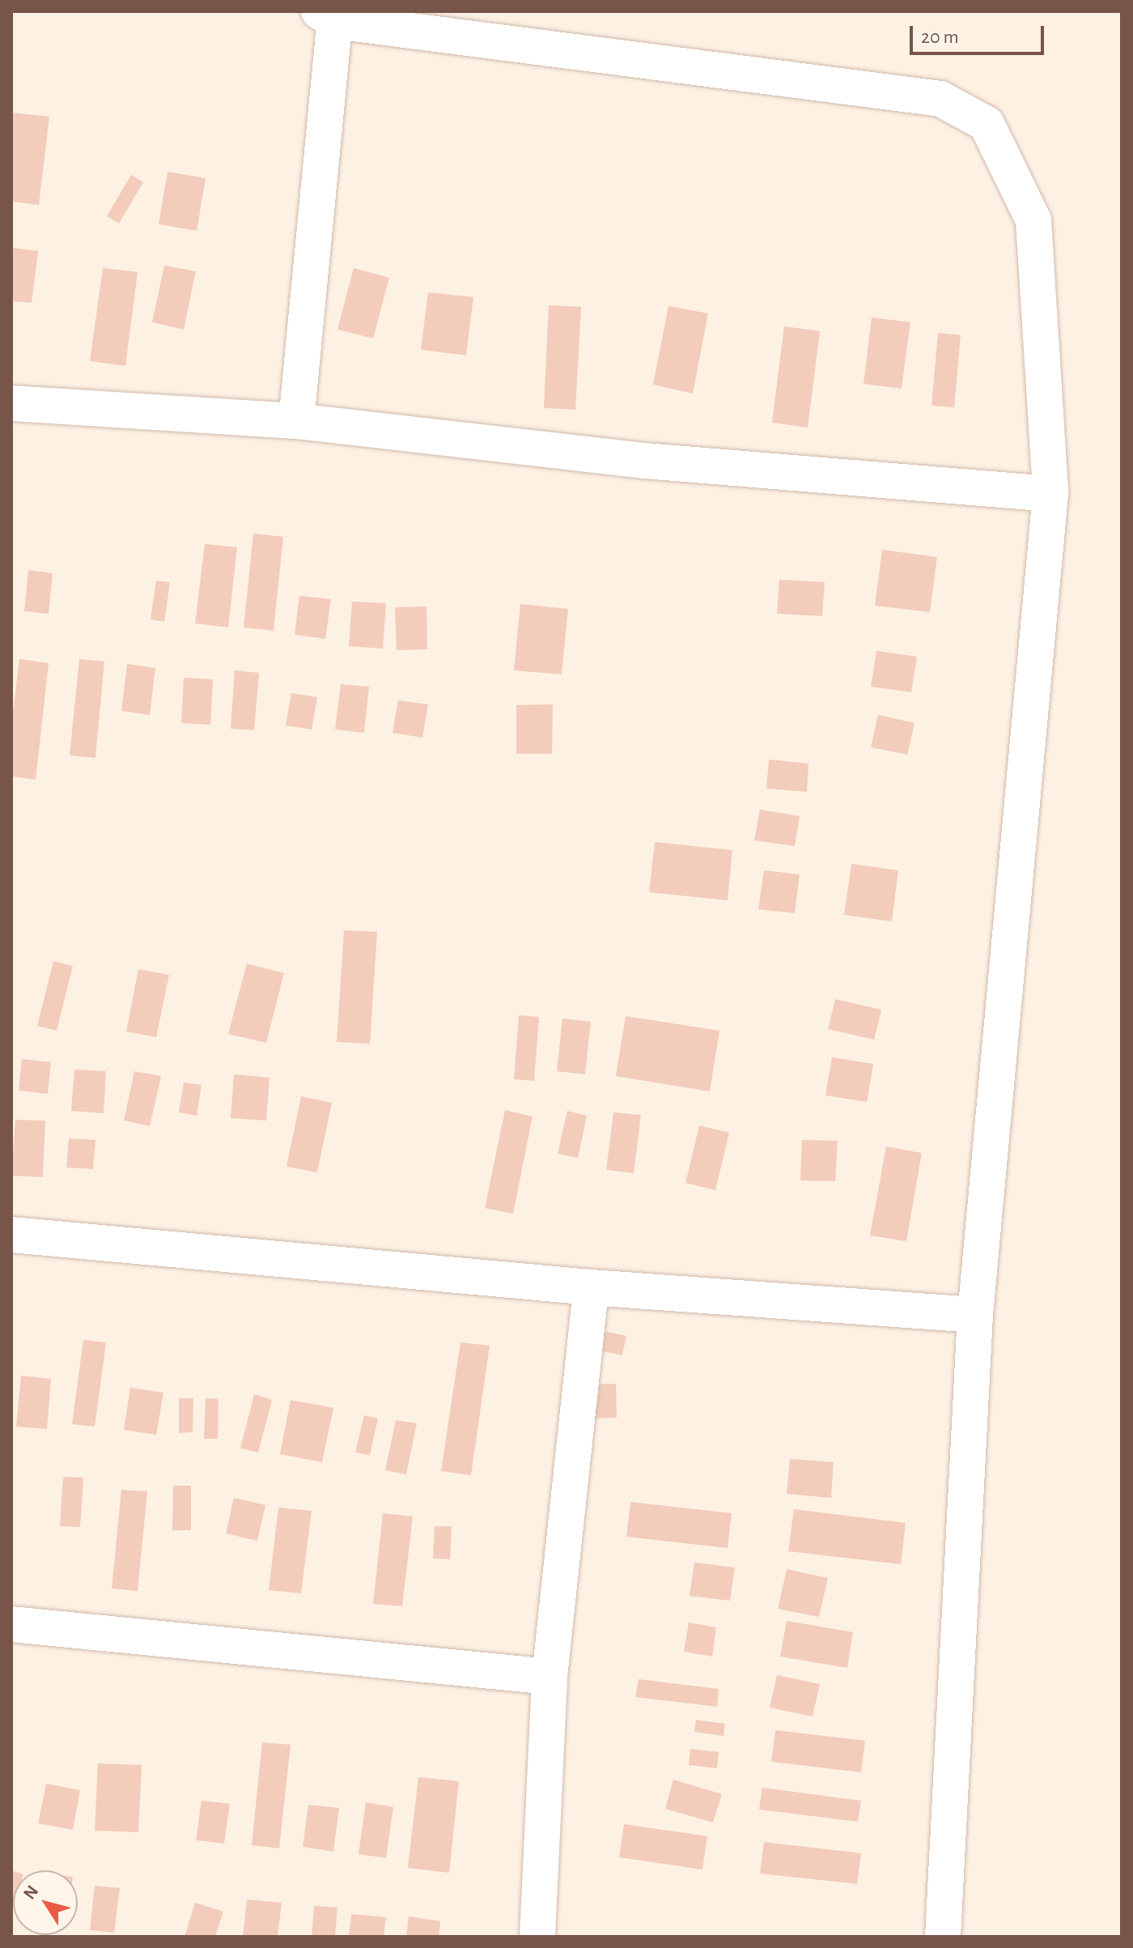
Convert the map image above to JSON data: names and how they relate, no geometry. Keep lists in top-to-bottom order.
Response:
{
  "scale_bar": "20 m",
  "north": "top left"
}
